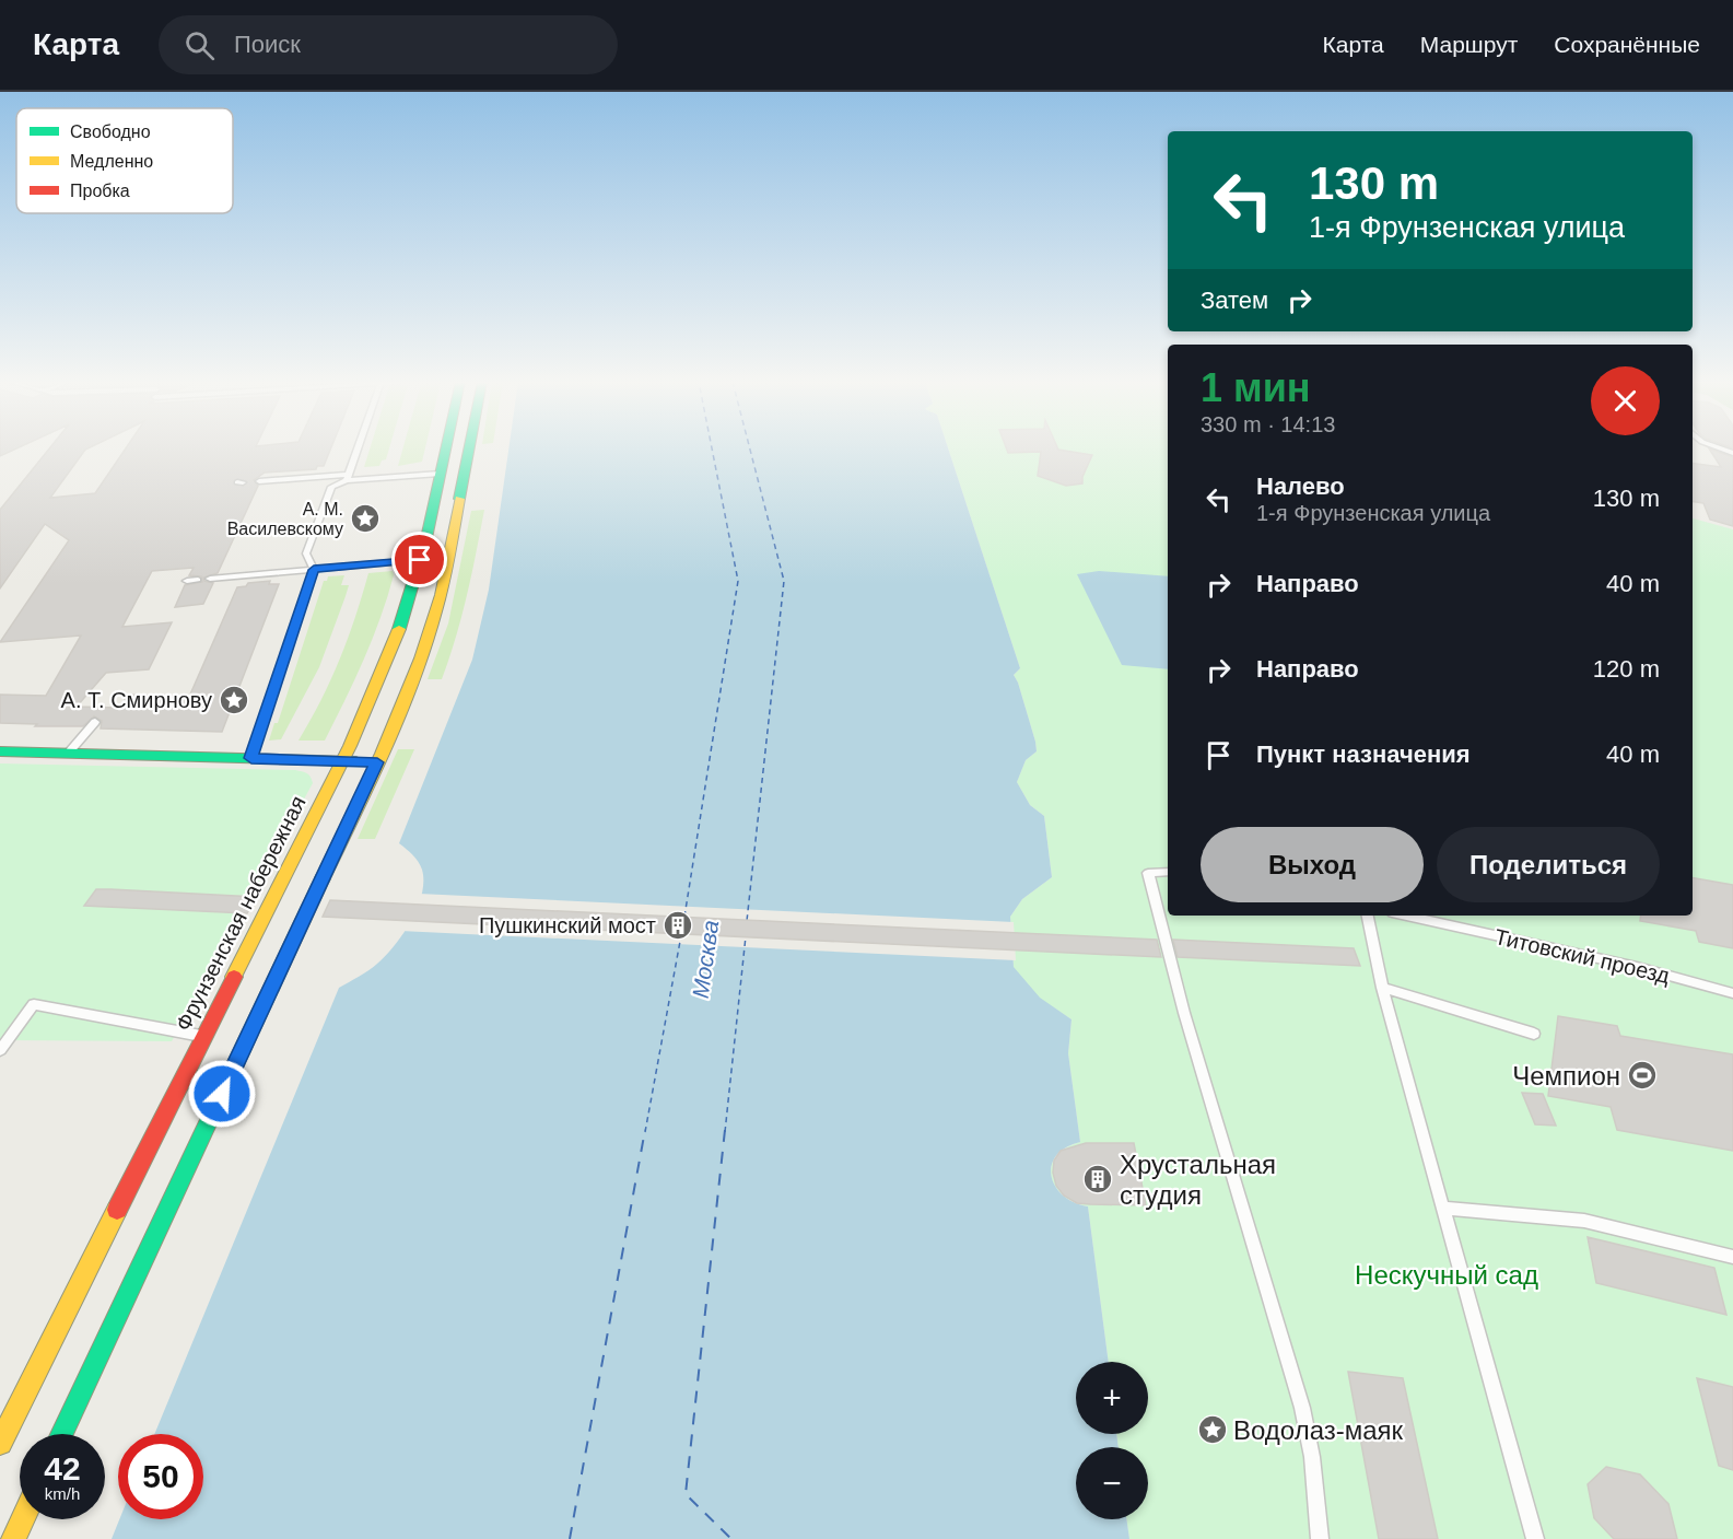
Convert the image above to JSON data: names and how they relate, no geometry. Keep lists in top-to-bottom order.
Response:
{
  "streets": {
    "main road": ["Фрунзенская набережная"],
    "lane": ["Титовский проезд"]
  },
  "water": ["Москва"],
  "parks": ["Нескучный сад"],
  "places": {
    "place": ["А. М. Василевскому", "А. Т. Смирнову", "Водолаз-маяк"],
    "building": ["Пушкинский мост", "Хрустальная студия"],
    "sports": ["Чемпион"]
  },
  "legend": ["Свободно", "Медленно", "Пробка"],
  "page": {
    "header": "Карта",
    "search": "Поиск",
    "nav": ["Карта", "Маршрут", "Сохранённые"],
    "turn": ["130 m", "1-я Фрунзенская улица"],
    "then": "Затем",
    "heading": ["1 мин", "330 m · 14:13"],
    "list": [
      {
        "name": "Налево",
        "note": "1-я Фрунзенская улица",
        "value": "130 m"
      },
      {
        "name": "Направо",
        "value": "40 m"
      },
      {
        "name": "Направо",
        "value": "120 m"
      },
      {
        "name": "Пункт назначения",
        "value": "40 m"
      }
    ],
    "buttons": ["Выход", "Поделиться"],
    "map_buttons": ["+", "−"],
    "speed": "42 km/h",
    "limit": "50"
  }
}
